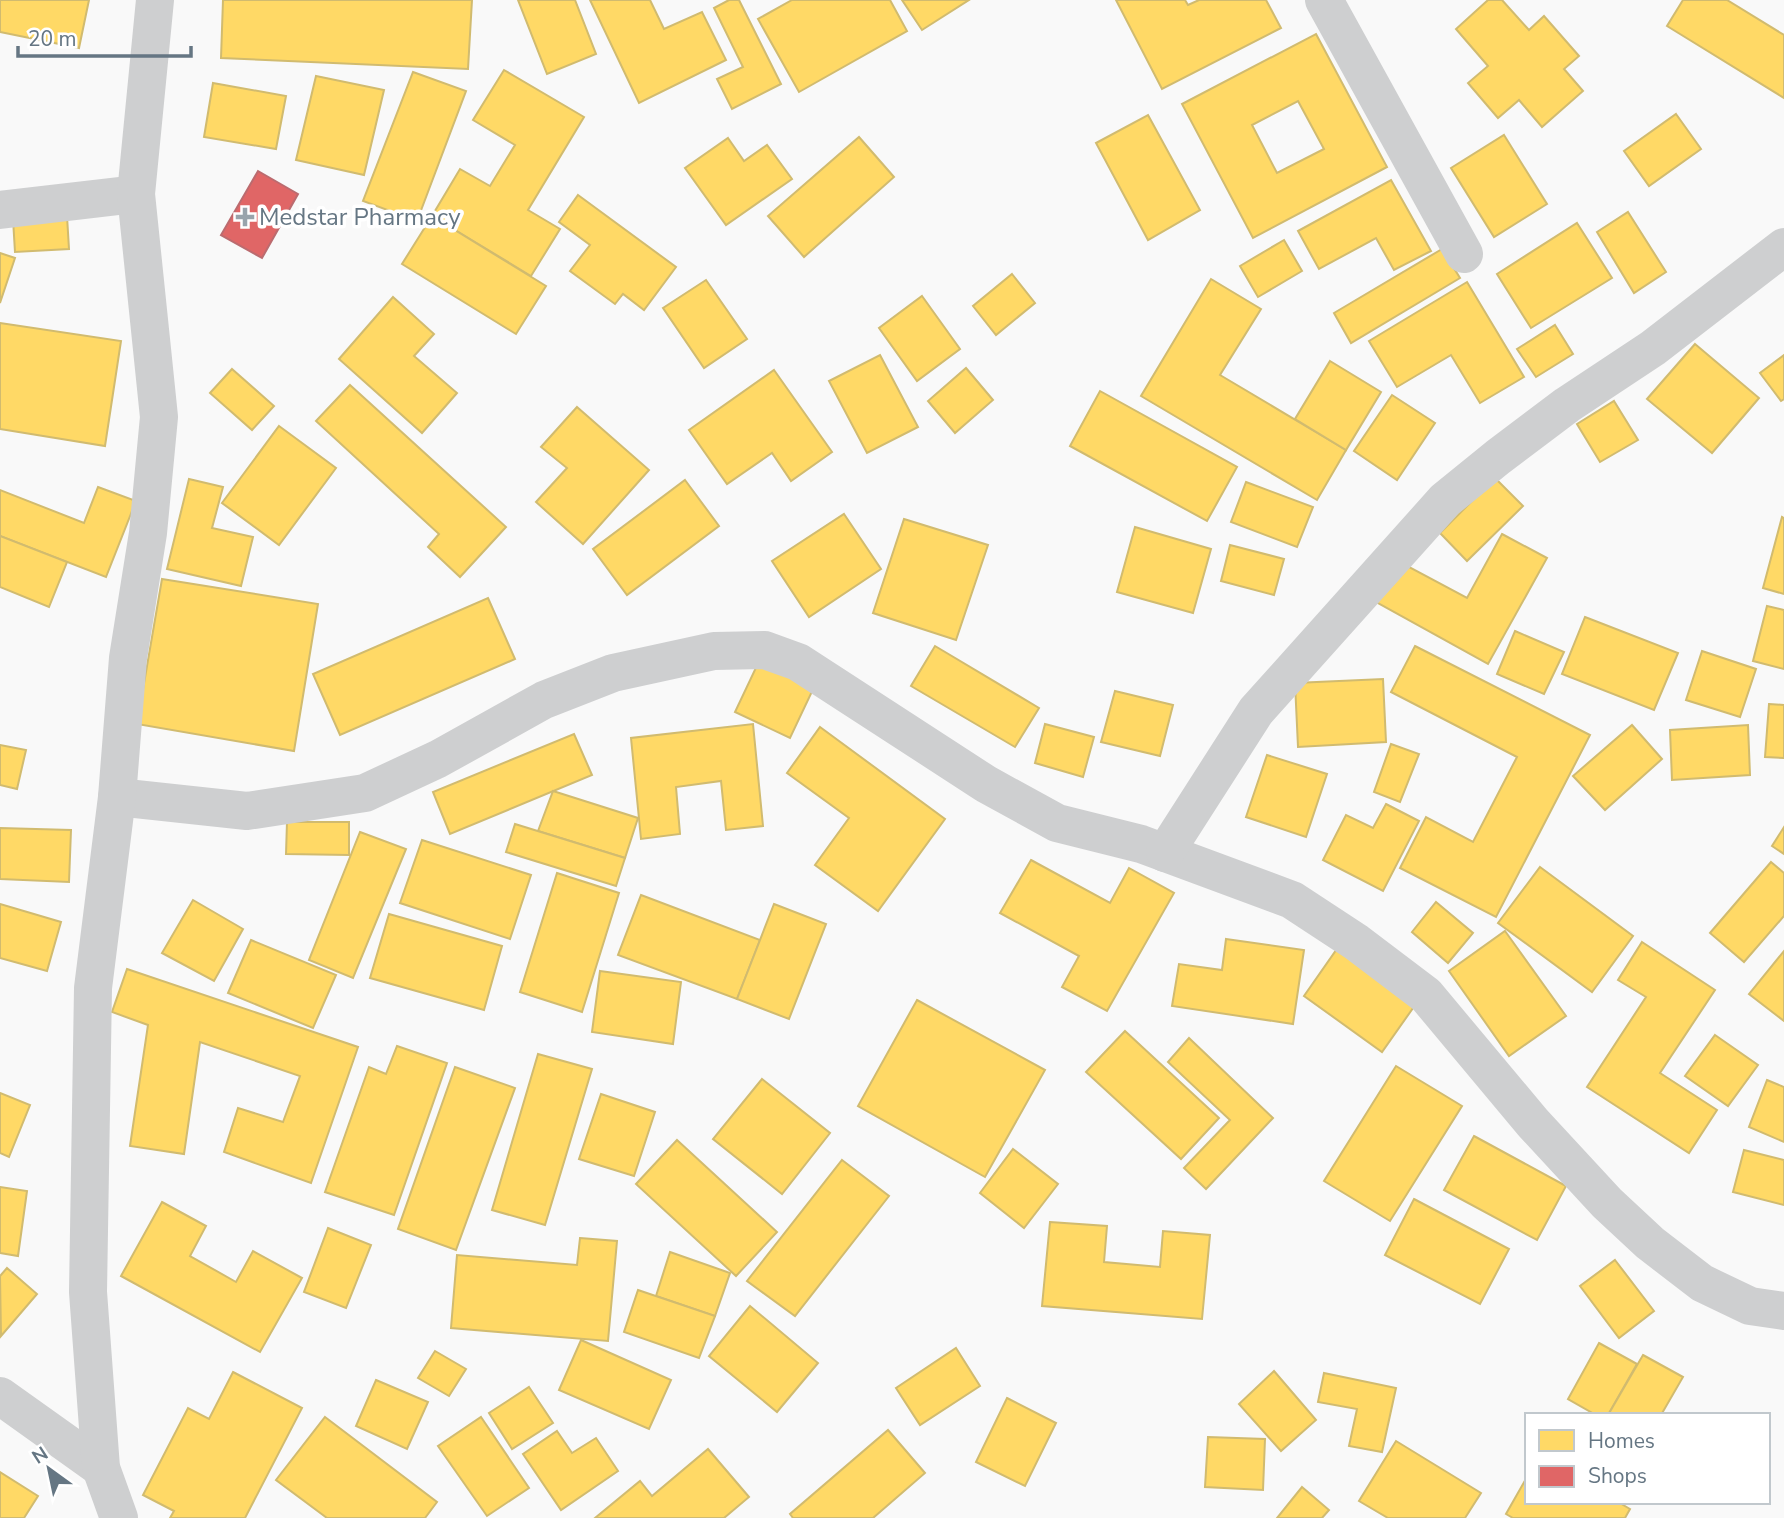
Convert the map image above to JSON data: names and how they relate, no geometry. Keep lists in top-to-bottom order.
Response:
{
  "places": {
    "health": ["Medstar Pharmacy"]
  },
  "legend": ["Homes", "Shops"],
  "scale_bar": "20 m",
  "north": "top left"
}
